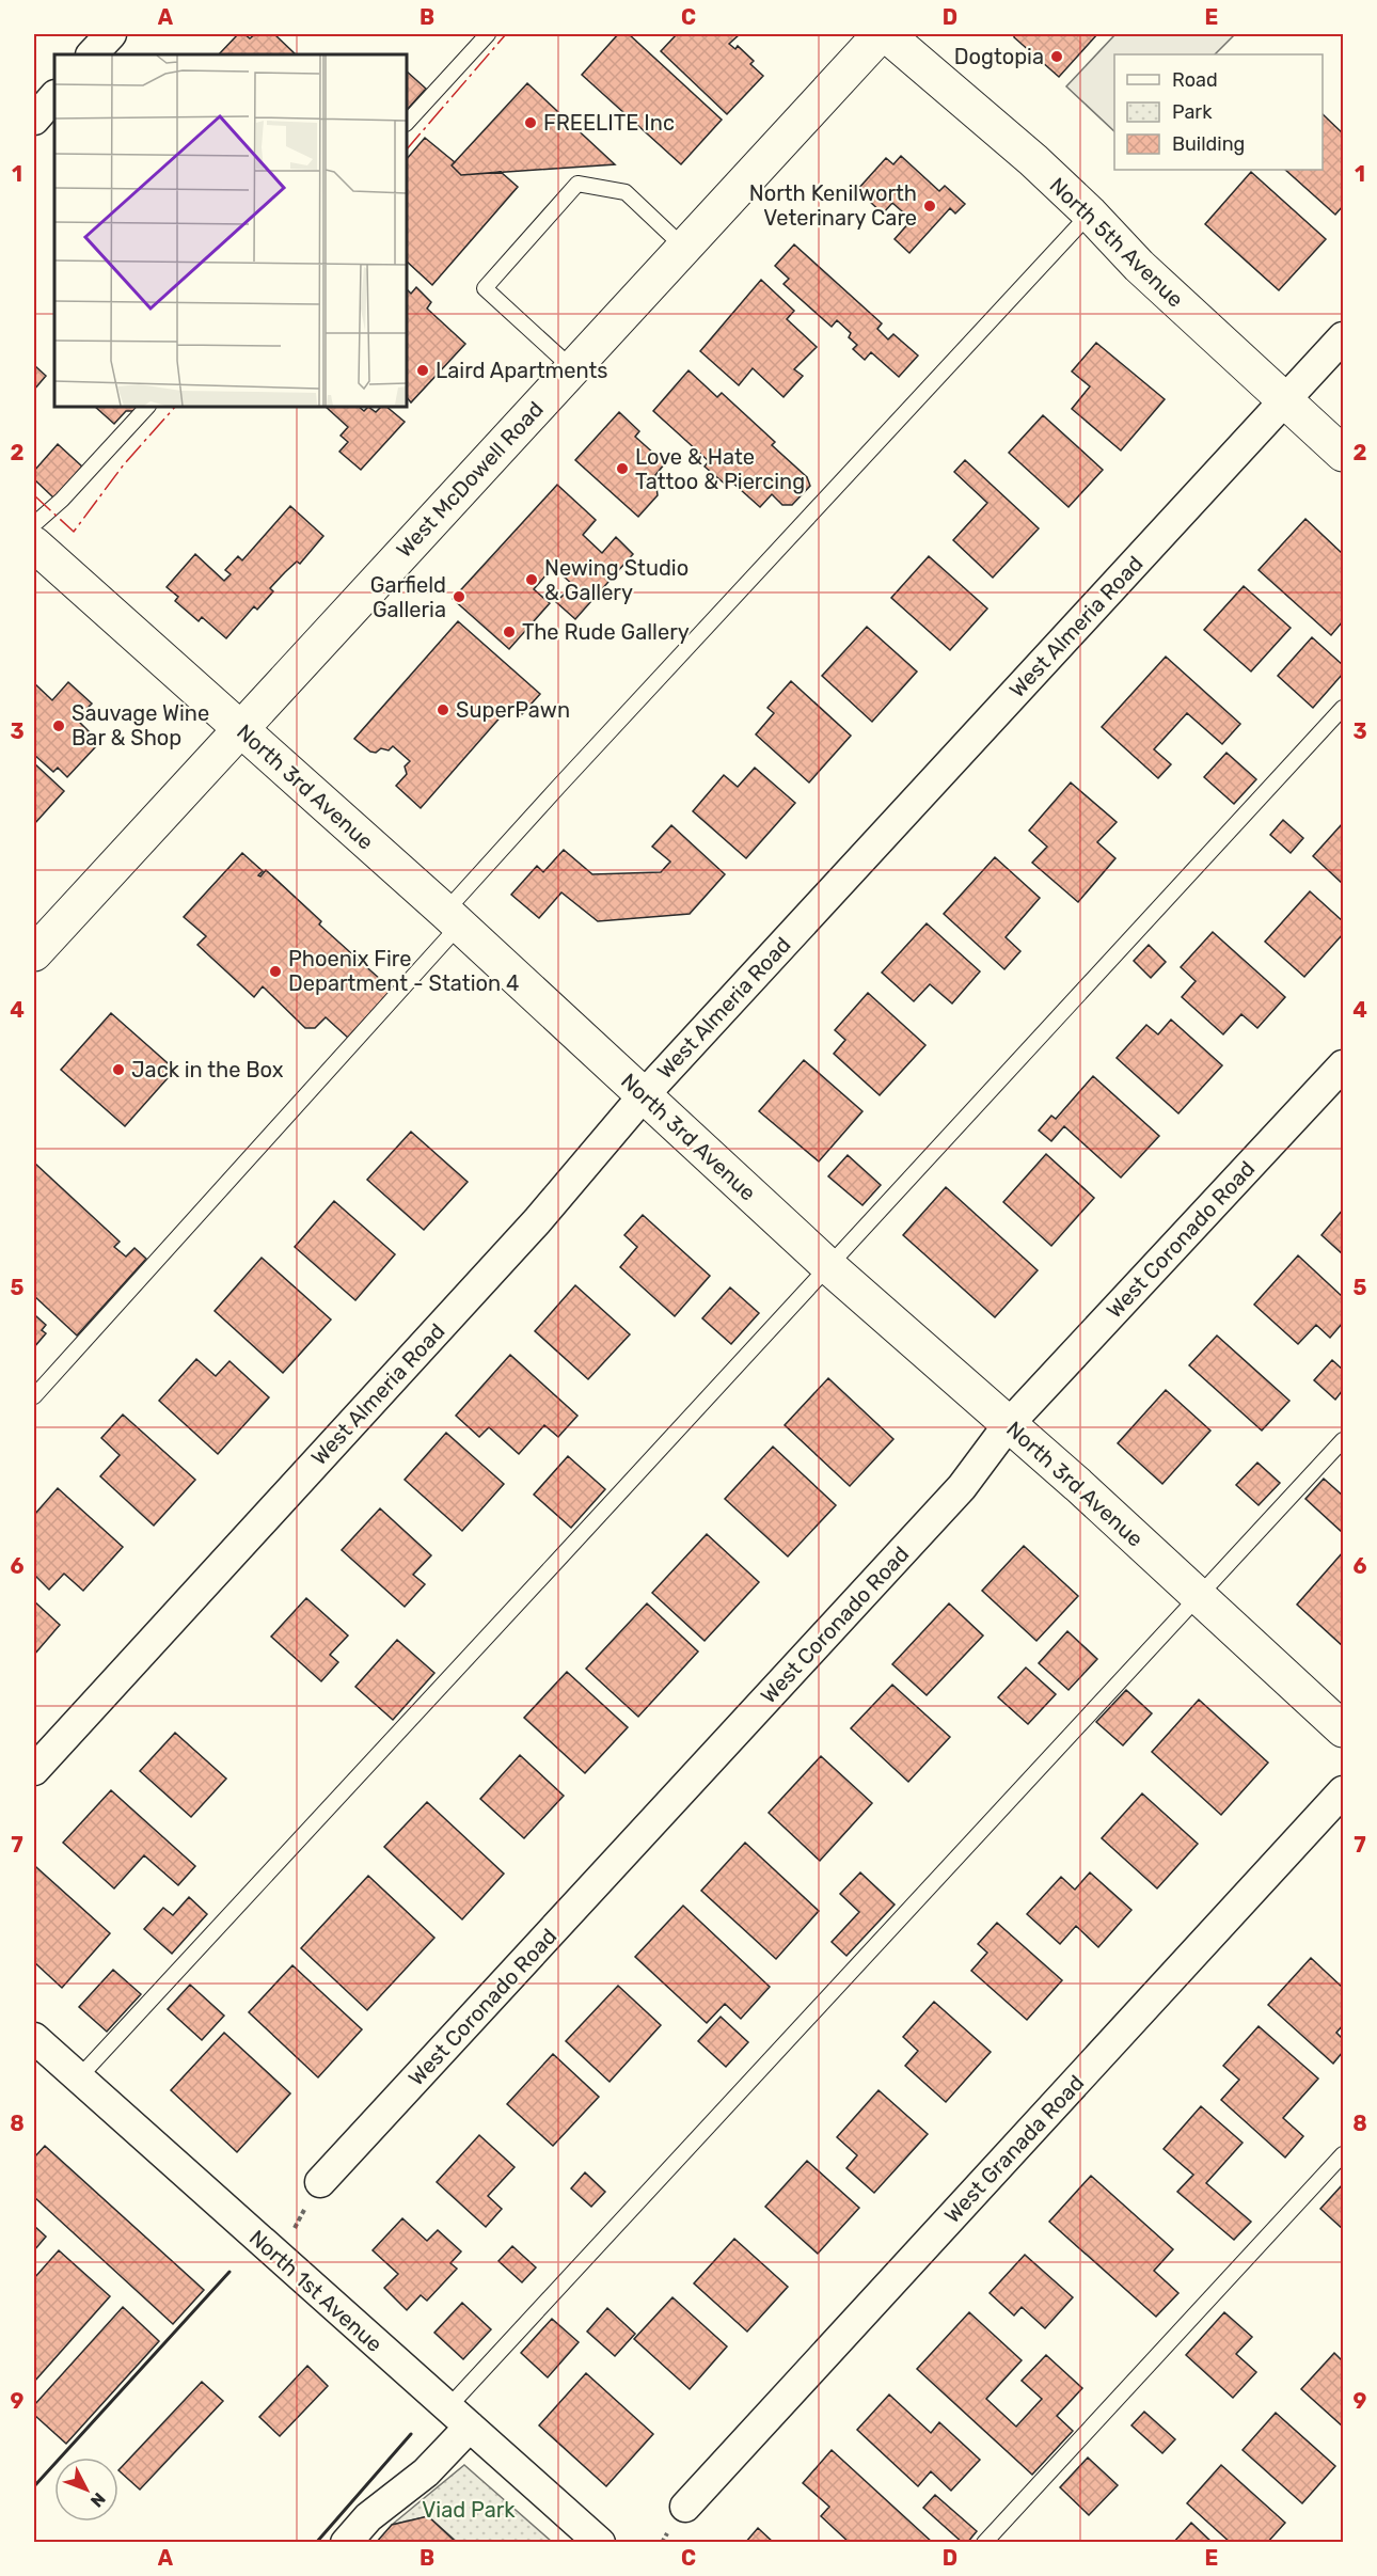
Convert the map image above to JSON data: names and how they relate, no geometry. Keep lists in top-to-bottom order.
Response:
{
  "streets": {
    "street": [
      "North 5th Avenue",
      "West McDowell Road",
      "West Almeria Road",
      "North 3rd Avenue",
      "West Coronado Road",
      "West Granada Road",
      "North 1st Avenue"
    ]
  },
  "crossings": [
    ["North 5th Avenue", "West Almeria Road"],
    ["West McDowell Road", "North 3rd Avenue"],
    ["West Almeria Road", "North 3rd Avenue"],
    ["North 3rd Avenue", "West Coronado Road"]
  ],
  "parks": ["Viad Park"],
  "places": [
    "Dogtopia",
    "FREELITE Inc",
    "North Kenilworth Veterinary Care",
    "Laird Apartments",
    "Love & Hate Tattoo & Piercing",
    "Newing Studio & Gallery",
    "Garfield Galleria",
    "The Rude Gallery",
    "SuperPawn",
    "Sauvage Wine Bar & Shop",
    "Phoenix Fire Department - Station 4",
    "Jack in the Box"
  ],
  "legend": ["Road", "Park", "Building"],
  "north": "bottom right",
  "grid": {
    "columns": [
      "A",
      "B",
      "C",
      "D",
      "E"
    ],
    "rows": [
      "1",
      "2",
      "3",
      "4",
      "5",
      "6",
      "7",
      "8",
      "9"
    ]
  }
}
